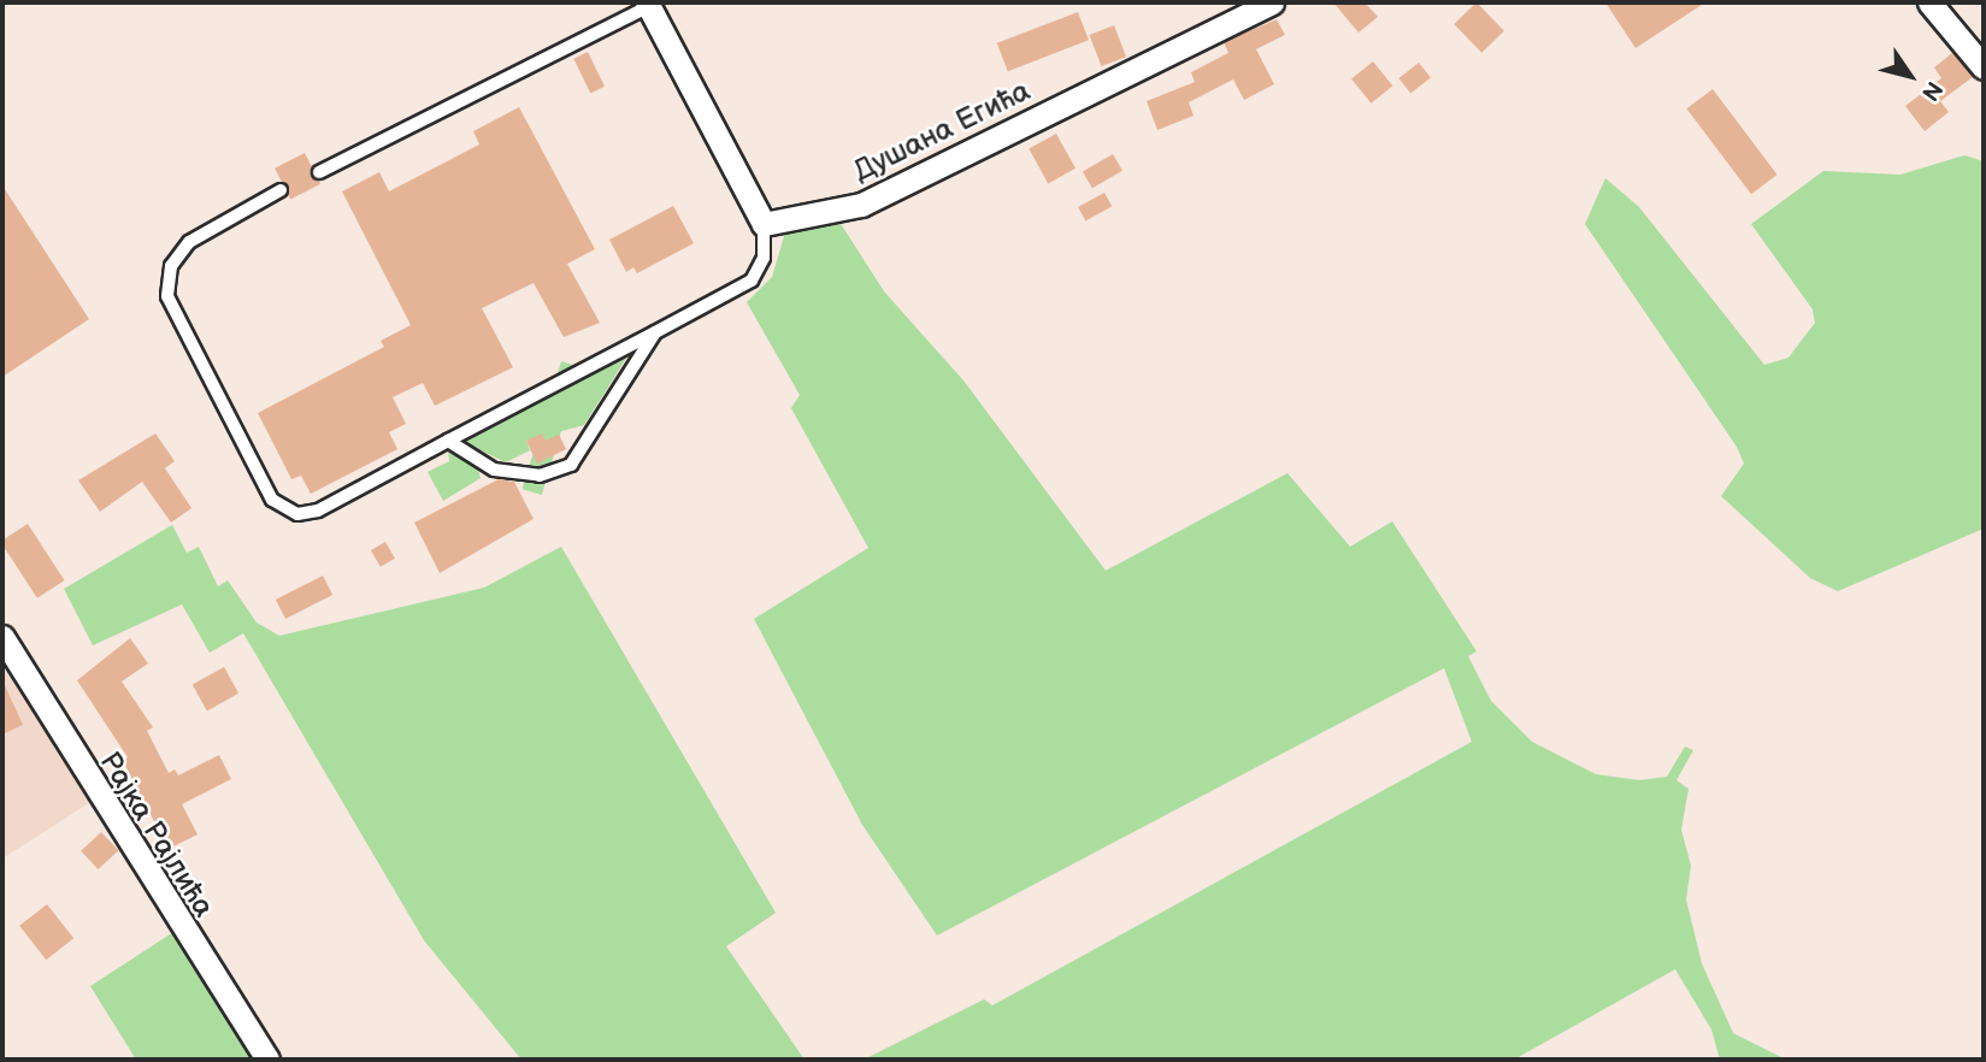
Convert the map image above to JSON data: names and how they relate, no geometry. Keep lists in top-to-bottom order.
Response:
{
  "streets": {
    "street": ["Душана Егића", "Рајка Рајлића"]
  },
  "north": "bottom right"
}
